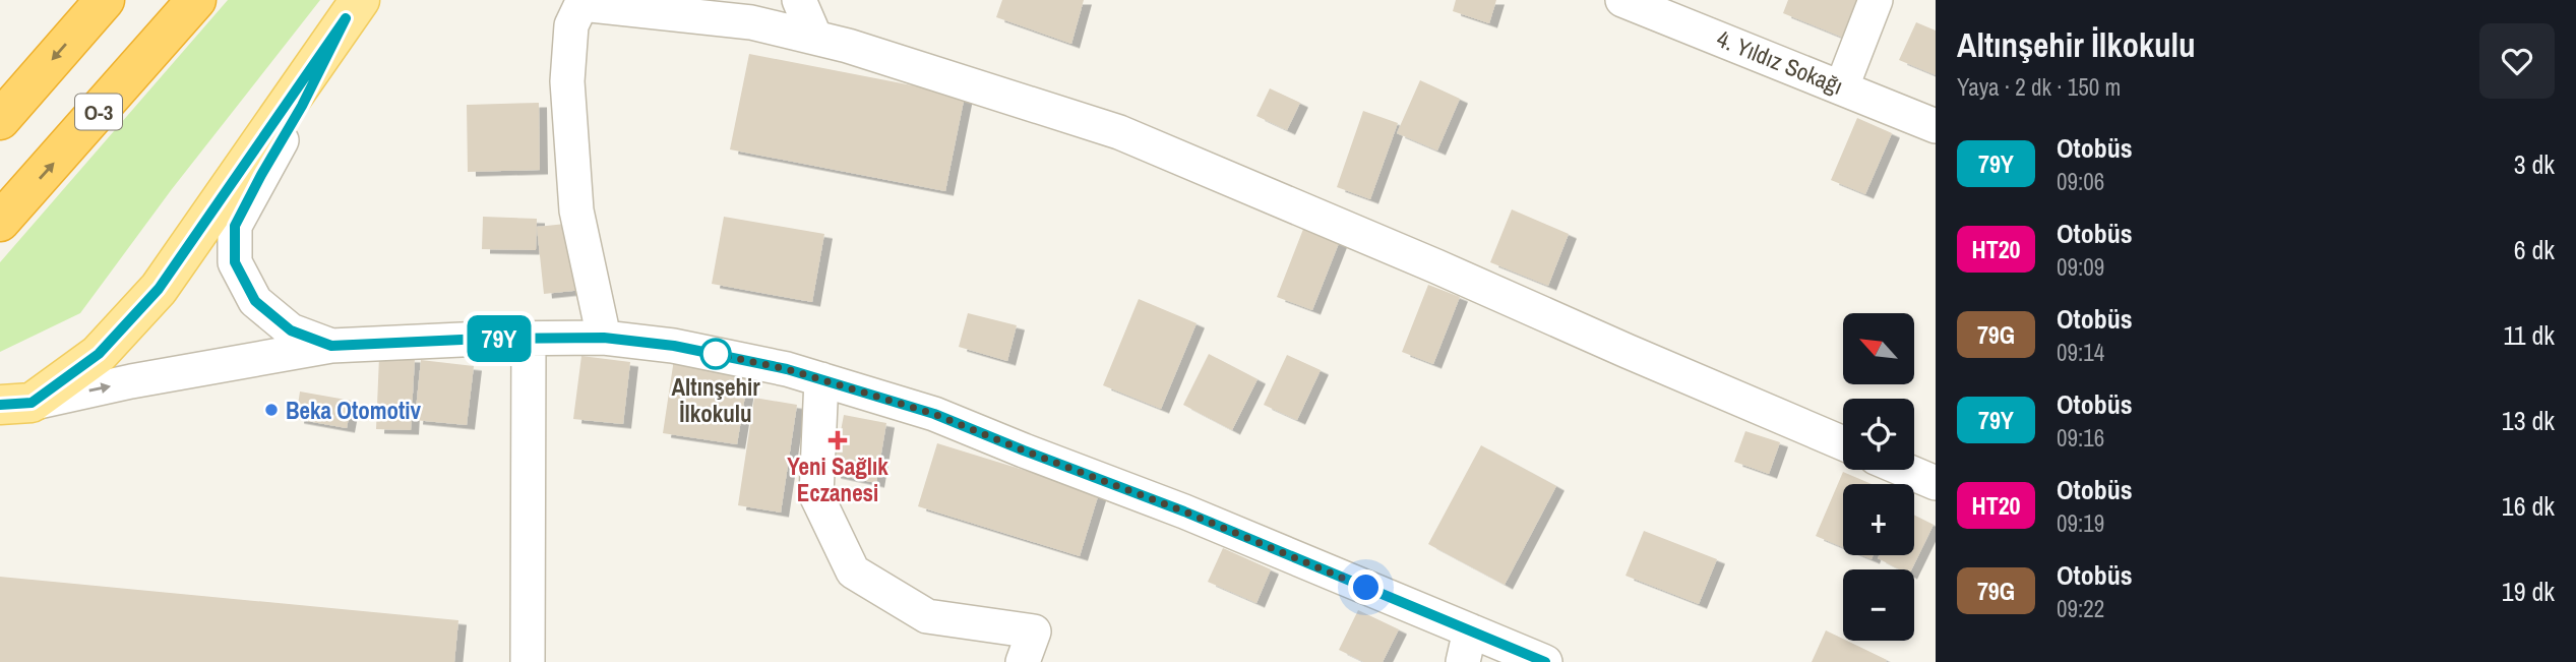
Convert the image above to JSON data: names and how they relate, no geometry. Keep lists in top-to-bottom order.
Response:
{
  "streets": {
    "highway": ["O-3"],
    "street": ["4. Yıldız Sokağı"]
  },
  "places": {
    "other": ["Altınşehir İlkokulu", "Beka Otomotiv"],
    "health": ["Yeni Sağlık Eczanesi"]
  },
  "lines": ["bus line 79Y"],
  "north": "top left",
  "page": {
    "on_map": "79Y",
    "heading": ["Altınşehir İlkokulu", "Yaya · 2 dk · 150 m"],
    "list": [
      {
        "mark": "79Y",
        "name": "Otobüs",
        "note": "09:06",
        "value": "3 dk"
      },
      {
        "mark": "HT20",
        "name": "Otobüs",
        "note": "09:09",
        "value": "6 dk"
      },
      {
        "mark": "79G",
        "name": "Otobüs",
        "note": "09:14",
        "value": "11 dk"
      },
      {
        "mark": "79Y",
        "name": "Otobüs",
        "note": "09:16",
        "value": "13 dk"
      },
      {
        "mark": "HT20",
        "name": "Otobüs",
        "note": "09:19",
        "value": "16 dk"
      },
      {
        "mark": "79G",
        "name": "Otobüs",
        "note": "09:22",
        "value": "19 dk"
      }
    ],
    "map_buttons": ["+", "−"]
  }
}
